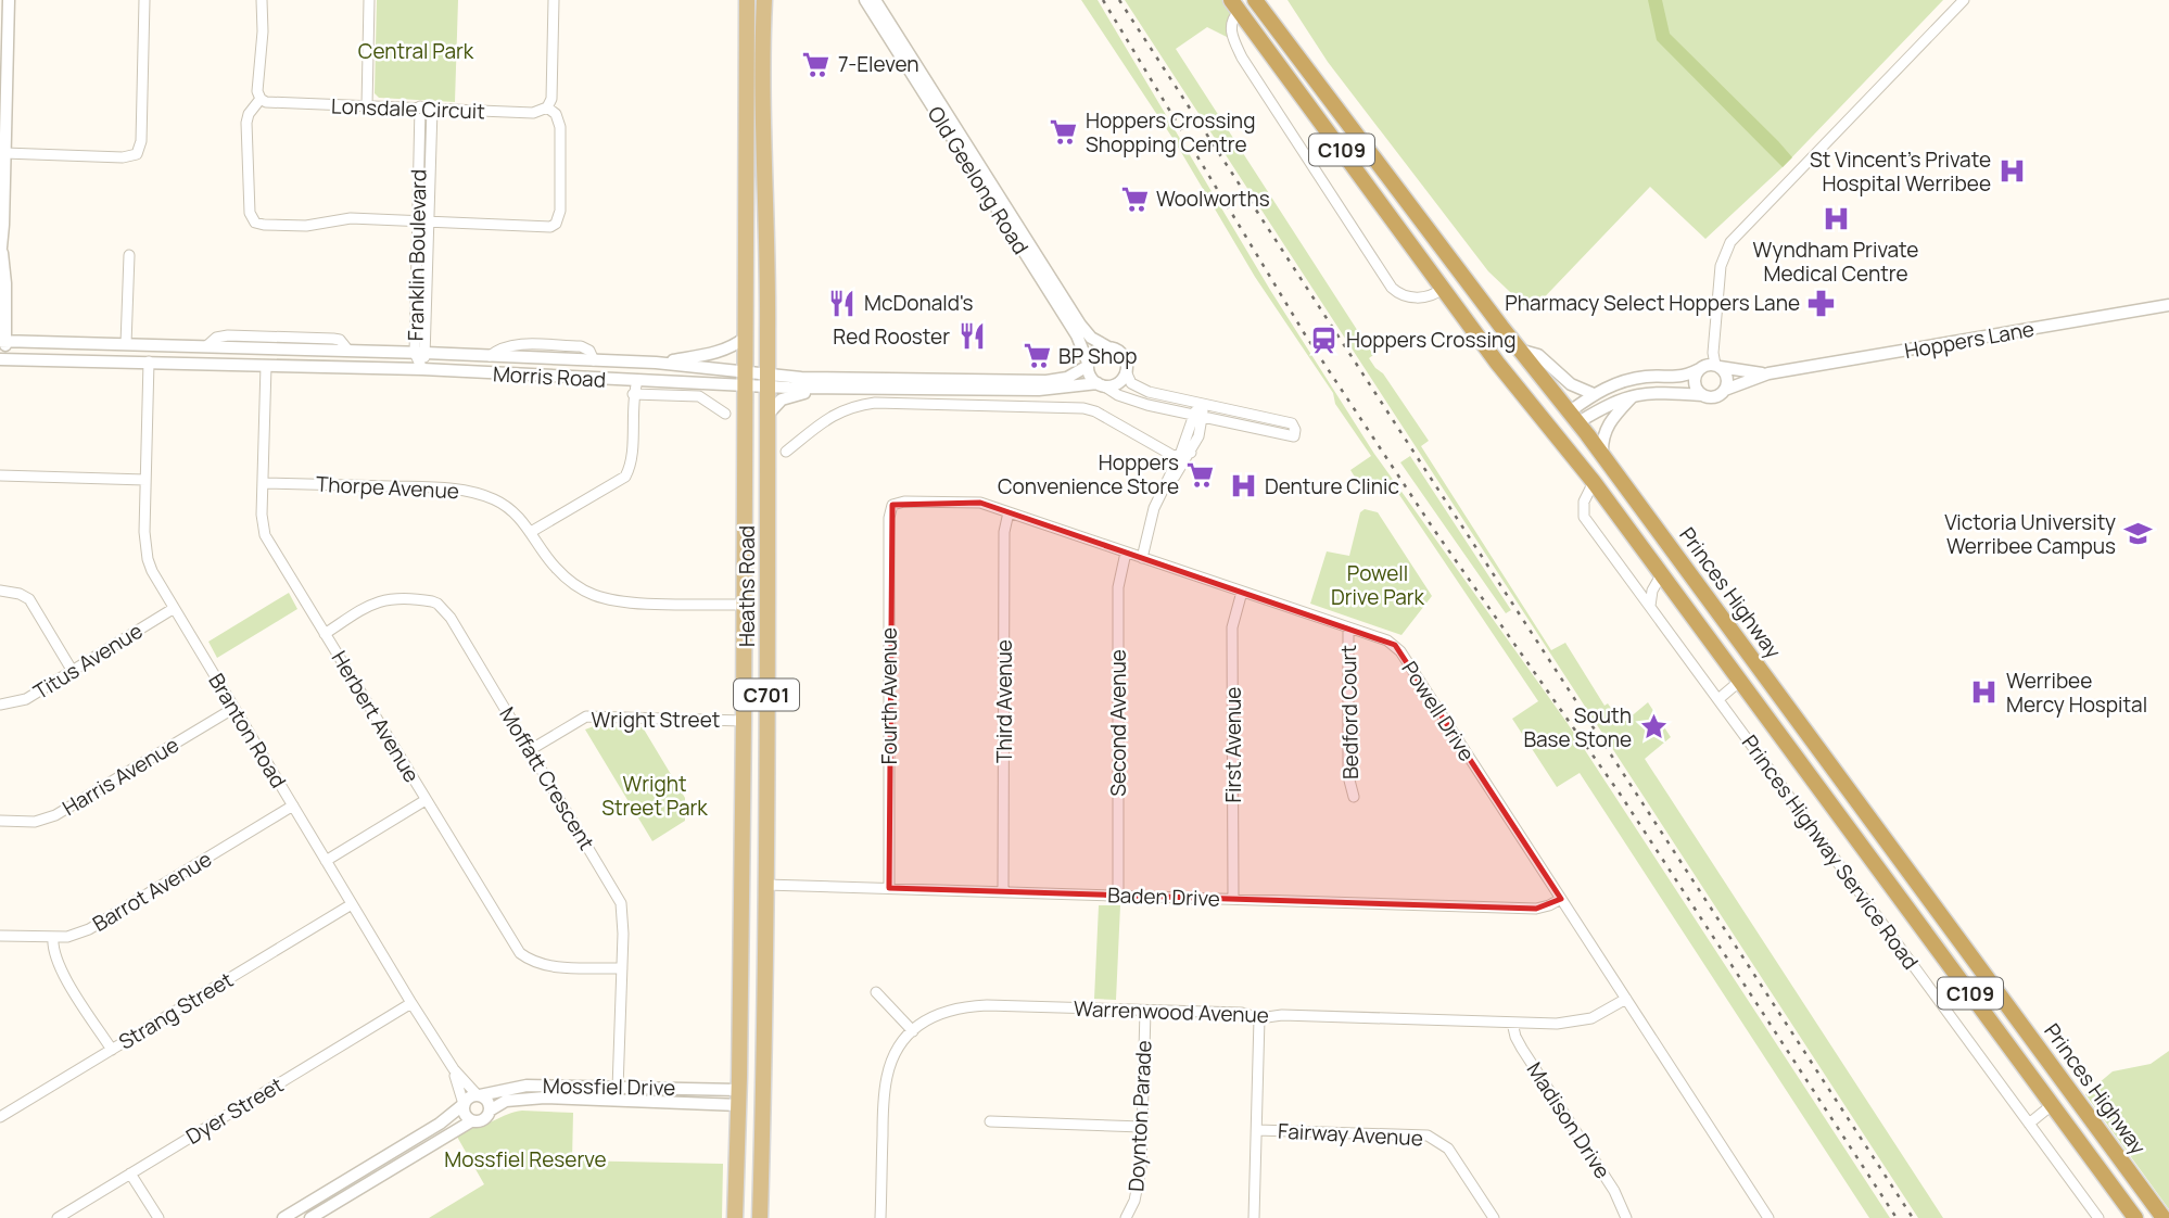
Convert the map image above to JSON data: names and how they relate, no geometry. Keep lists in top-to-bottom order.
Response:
{
  "streets": {
    "highway": ["C109", "Princes Highway"],
    "main road": ["Heaths Road", "C701"],
    "street": [
      "Lonsdale Circuit",
      "Old Geelong Road",
      "Franklin Boulevard",
      "Hoppers Lane",
      "Morris Road",
      "Thorpe Avenue",
      "Titus Avenue",
      "Fourth Avenue",
      "Third Avenue",
      "Powell Drive",
      "Bedford Court",
      "Herbert Avenue",
      "Wright Street",
      "Second Avenue",
      "Branton Road",
      "First Avenue",
      "Harris Avenue",
      "Moffatt Crescent",
      "Princes Highway Service Road",
      "Barrot Avenue",
      "Baden Drive",
      "Strang Street",
      "Warrenwood Avenue",
      "Mossfiel Drive",
      "Dyer Street",
      "Doynton Parade",
      "Madison Drive",
      "Fairway Avenue"
    ]
  },
  "crossings": [
    ["Lonsdale Circuit", "Franklin Boulevard"],
    ["Old Geelong Road", "Morris Road"],
    ["Franklin Boulevard", "Morris Road"],
    ["Hoppers Lane", "Princes Highway"],
    ["Morris Road", "Heaths Road"],
    ["Morris Road", "Herbert Avenue"],
    ["Morris Road", "Branton Road"],
    ["Thorpe Avenue", "Heaths Road"],
    ["Thorpe Avenue", "Herbert Avenue"],
    ["Heaths Road", "Wright Street"],
    ["Heaths Road", "Baden Drive"],
    ["Heaths Road", "Mossfiel Drive"],
    ["Princes Highway", "Princes Highway Service Road"],
    ["Titus Avenue", "Branton Road"],
    ["Fourth Avenue", "Powell Drive"],
    ["Fourth Avenue", "Baden Drive"],
    ["Third Avenue", "Powell Drive"],
    ["Third Avenue", "Baden Drive"],
    ["Powell Drive", "Bedford Court"],
    ["Powell Drive", "Second Avenue"],
    ["Powell Drive", "First Avenue"],
    ["Powell Drive", "Baden Drive"],
    ["Powell Drive", "Warrenwood Avenue"],
    ["Herbert Avenue", "Moffatt Crescent"],
    ["Wright Street", "Moffatt Crescent"],
    ["Second Avenue", "Baden Drive"],
    ["Branton Road", "Harris Avenue"],
    ["Branton Road", "Barrot Avenue"],
    ["Branton Road", "Strang Street"],
    ["Branton Road", "Mossfiel Drive"],
    ["Branton Road", "Dyer Street"],
    ["First Avenue", "Baden Drive"],
    ["Moffatt Crescent", "Mossfiel Drive"],
    ["Warrenwood Avenue", "Doynton Parade"],
    ["Warrenwood Avenue", "Madison Drive"]
  ],
  "parks": [
    "Central Park",
    "Powell Drive Park",
    "Wright Street Park",
    "Mossfiel Reserve"
  ],
  "places": {
    "supermarket": [
      "7-Eleven",
      "Hoppers Crossing Shopping Centre",
      "Woolworths",
      "BP Shop",
      "Hoppers Convenience Store"
    ],
    "hospital": [
      "St Vincent's Private Hospital Werribee",
      "Wyndham Private Medical Centre",
      "Denture Clinic",
      "Werribee Mercy Hospital"
    ],
    "restaurant": ["McDonald's", "Red Rooster"],
    "pharmacy": ["Pharmacy Select Hoppers Lane"],
    "station": ["Hoppers Crossing"],
    "school or university": ["Victoria University Werribee Campus"],
    "place": ["South Base Stone"]
  }
}
